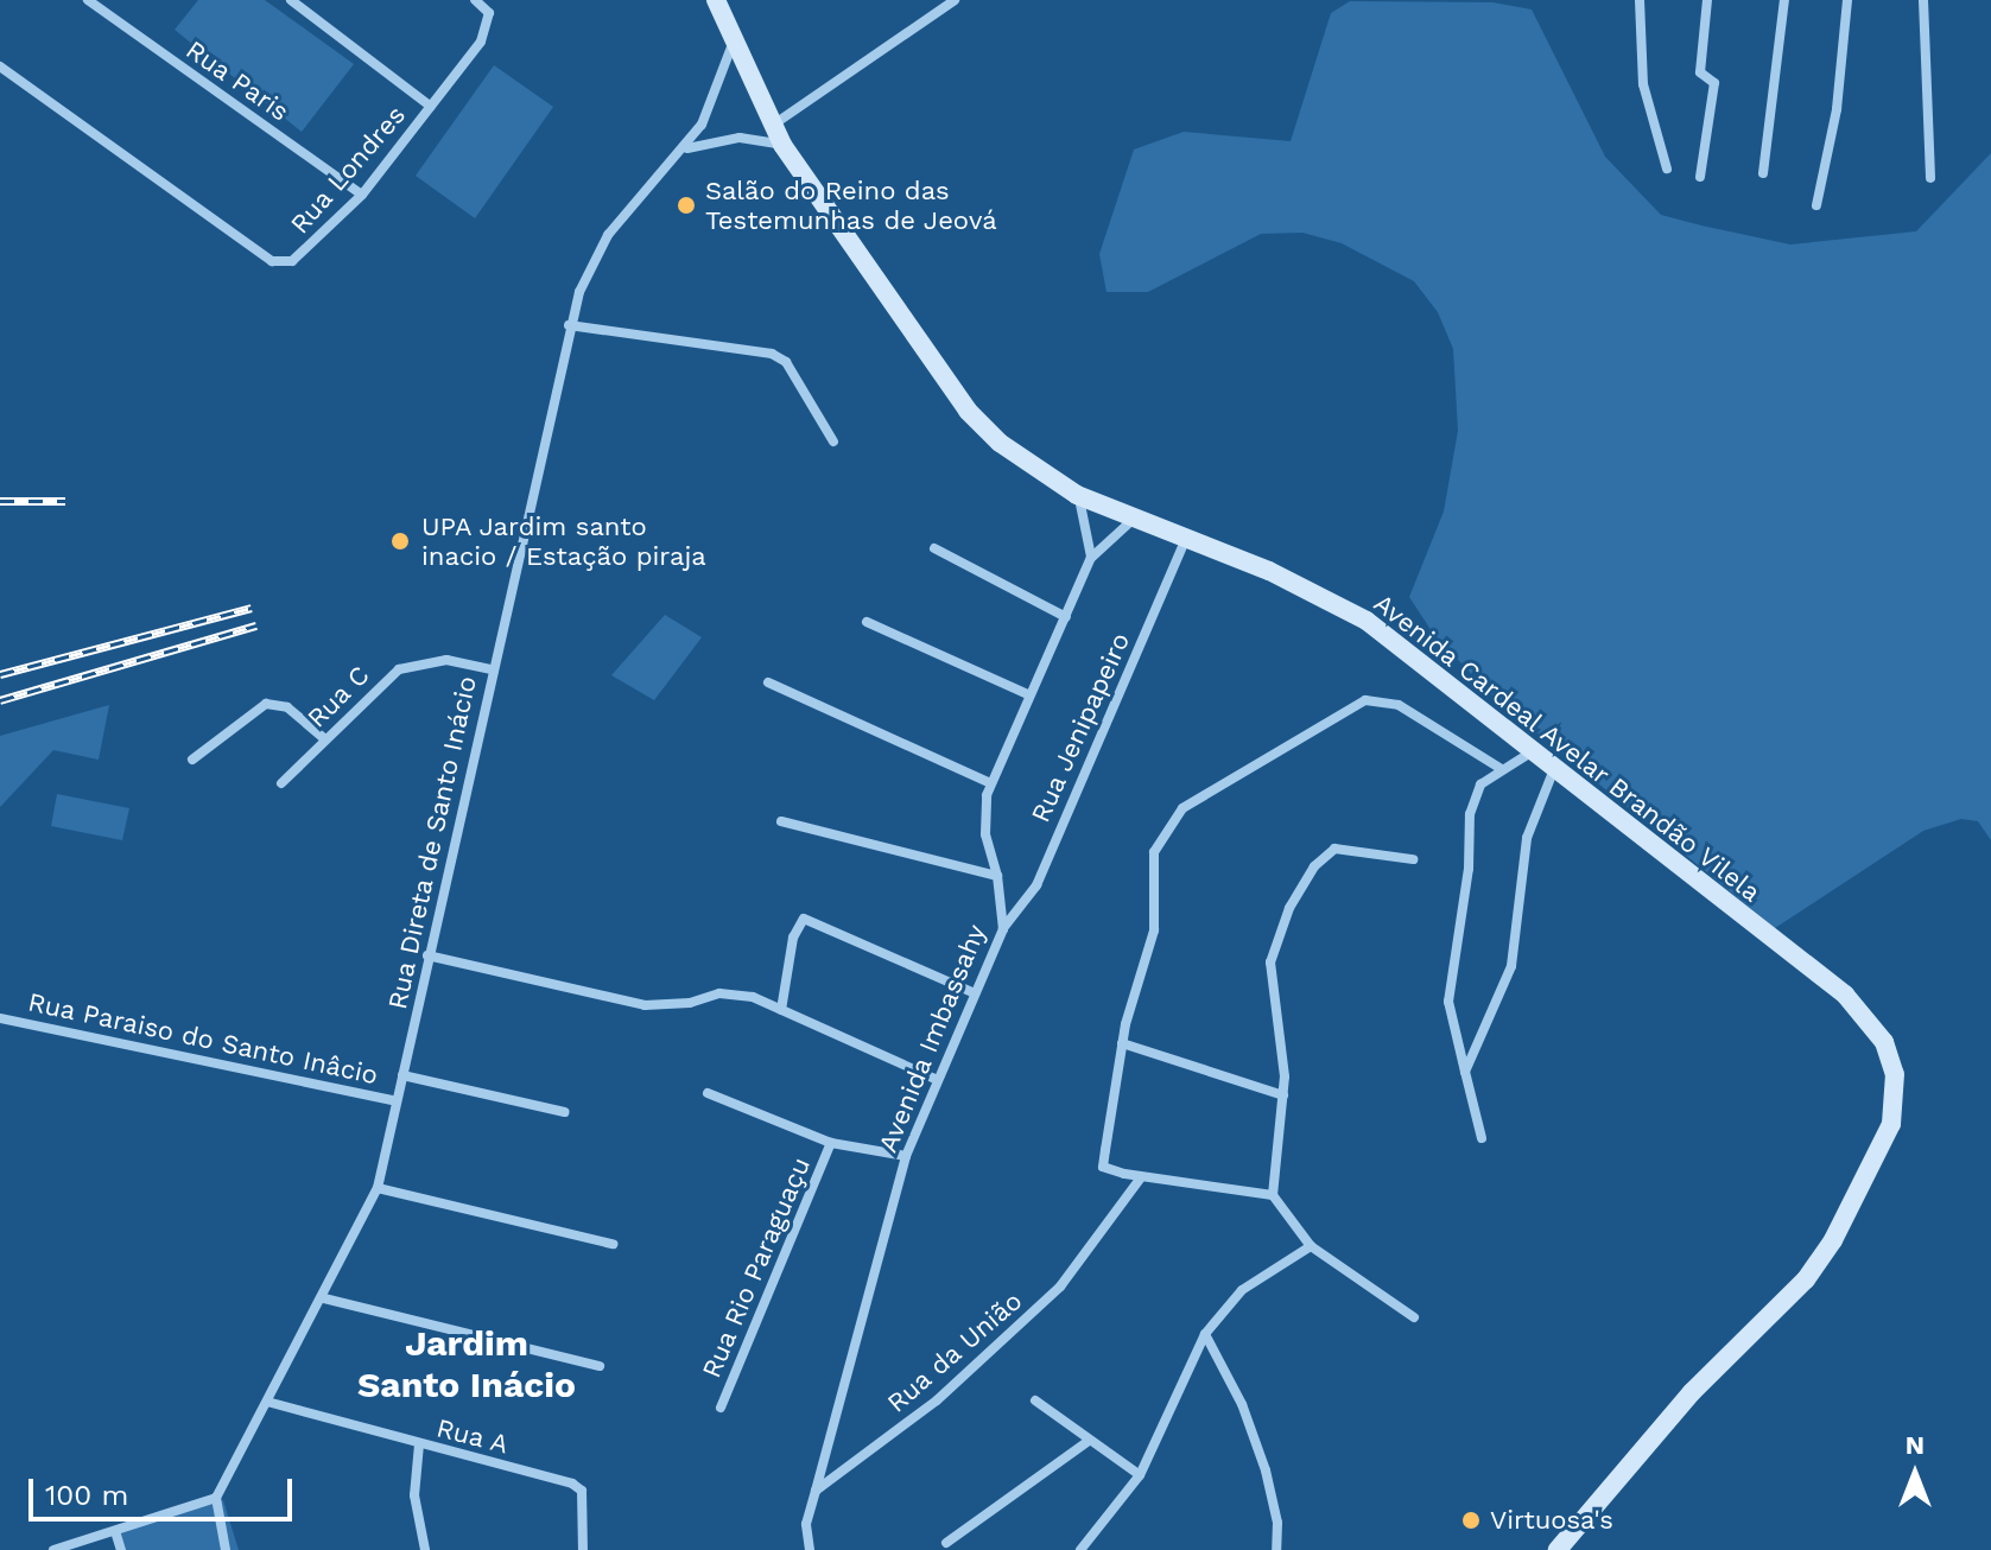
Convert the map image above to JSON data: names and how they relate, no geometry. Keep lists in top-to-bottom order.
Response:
{
  "streets": {
    "main road": ["Avenida Cardeal Avelar Brandão Vilela"],
    "street": [
      "Rua Paris",
      "Rua Londres",
      "Rua C",
      "Rua Jenipapeiro",
      "Rua Direta de Santo Inácio",
      "Rua Paraiso do Santo Inâcio",
      "Avenida Imbassahy",
      "Rua Rio Paraguaçu",
      "Rua da União",
      "Rua A"
    ]
  },
  "crossings": [
    ["Rua Paris", "Rua Londres"],
    ["Rua C", "Rua Direta de Santo Inácio"],
    ["Rua Jenipapeiro", "Avenida Cardeal Avelar Brandão Vilela"],
    ["Rua Jenipapeiro", "Avenida Imbassahy"],
    ["Avenida Cardeal Avelar Brandão Vilela", "Rua Direta de Santo Inácio"],
    ["Avenida Cardeal Avelar Brandão Vilela", "Avenida Imbassahy"],
    ["Rua Direta de Santo Inácio", "Rua Paraiso do Santo Inâcio"],
    ["Rua Direta de Santo Inácio", "Rua A"],
    ["Avenida Imbassahy", "Rua da União"]
  ],
  "districts": ["Jardim Santo Inácio"],
  "places": ["Salão do Reino das Testemunhas de Jeová", "UPA Jardim santo inacio / Estação piraja", "Virtuosa's"],
  "scale_bar": "100 m",
  "north": "top"
}
